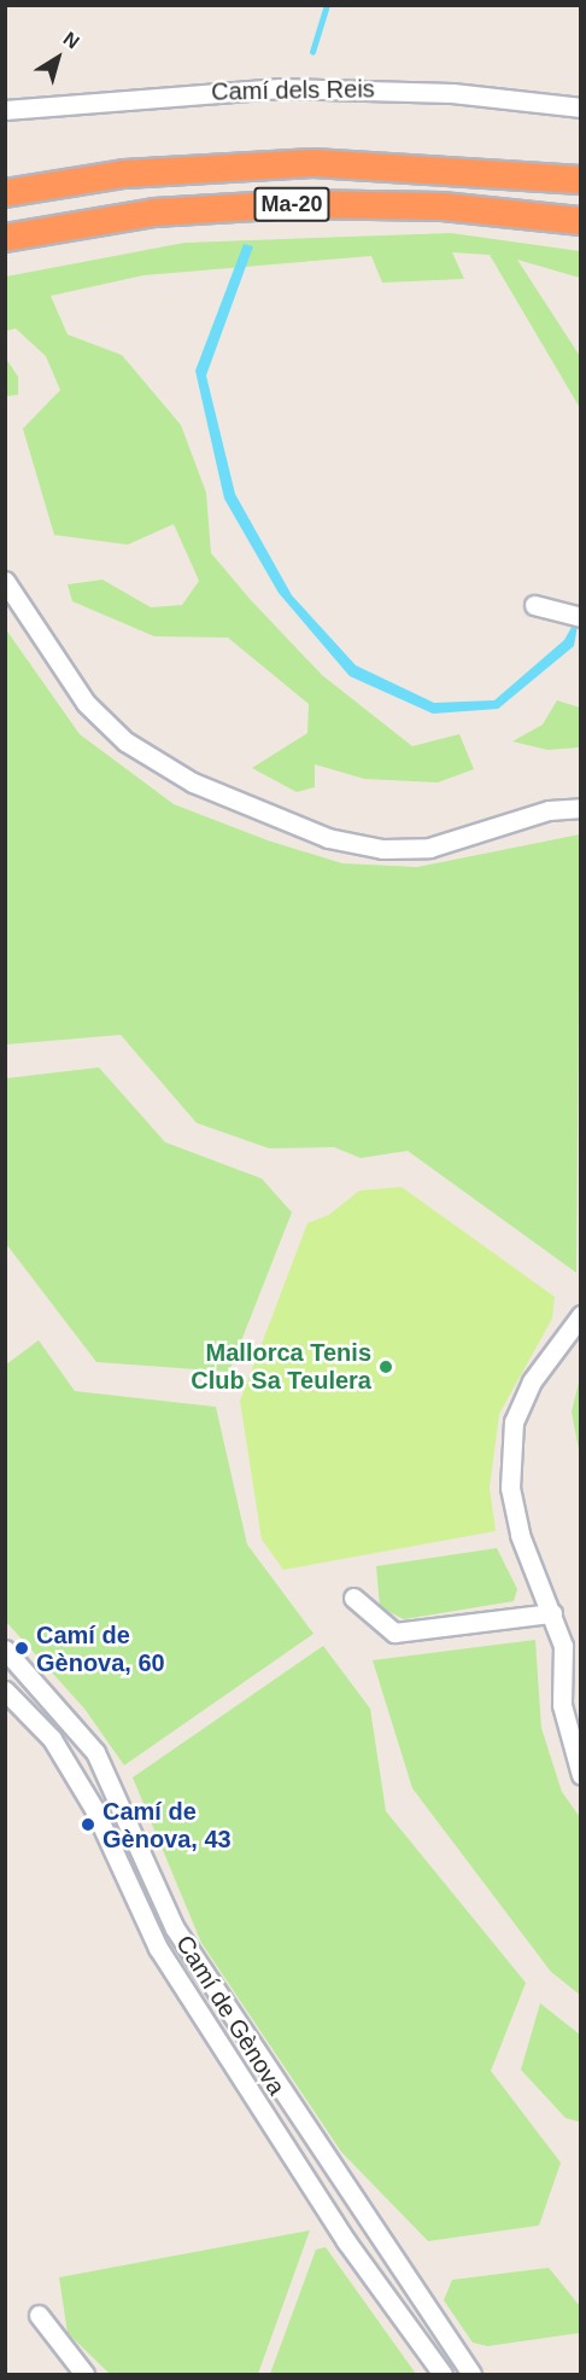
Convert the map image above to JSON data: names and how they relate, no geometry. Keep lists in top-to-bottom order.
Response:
{
  "streets": {
    "highway": ["Ma-20"],
    "street": ["Camí dels Reis", "Camí de Gènova"]
  },
  "places": ["Mallorca Tenis Club Sa Teulera", "Camí de Gènova, 60", "Camí de Gènova, 43"],
  "north": "top right"
}
